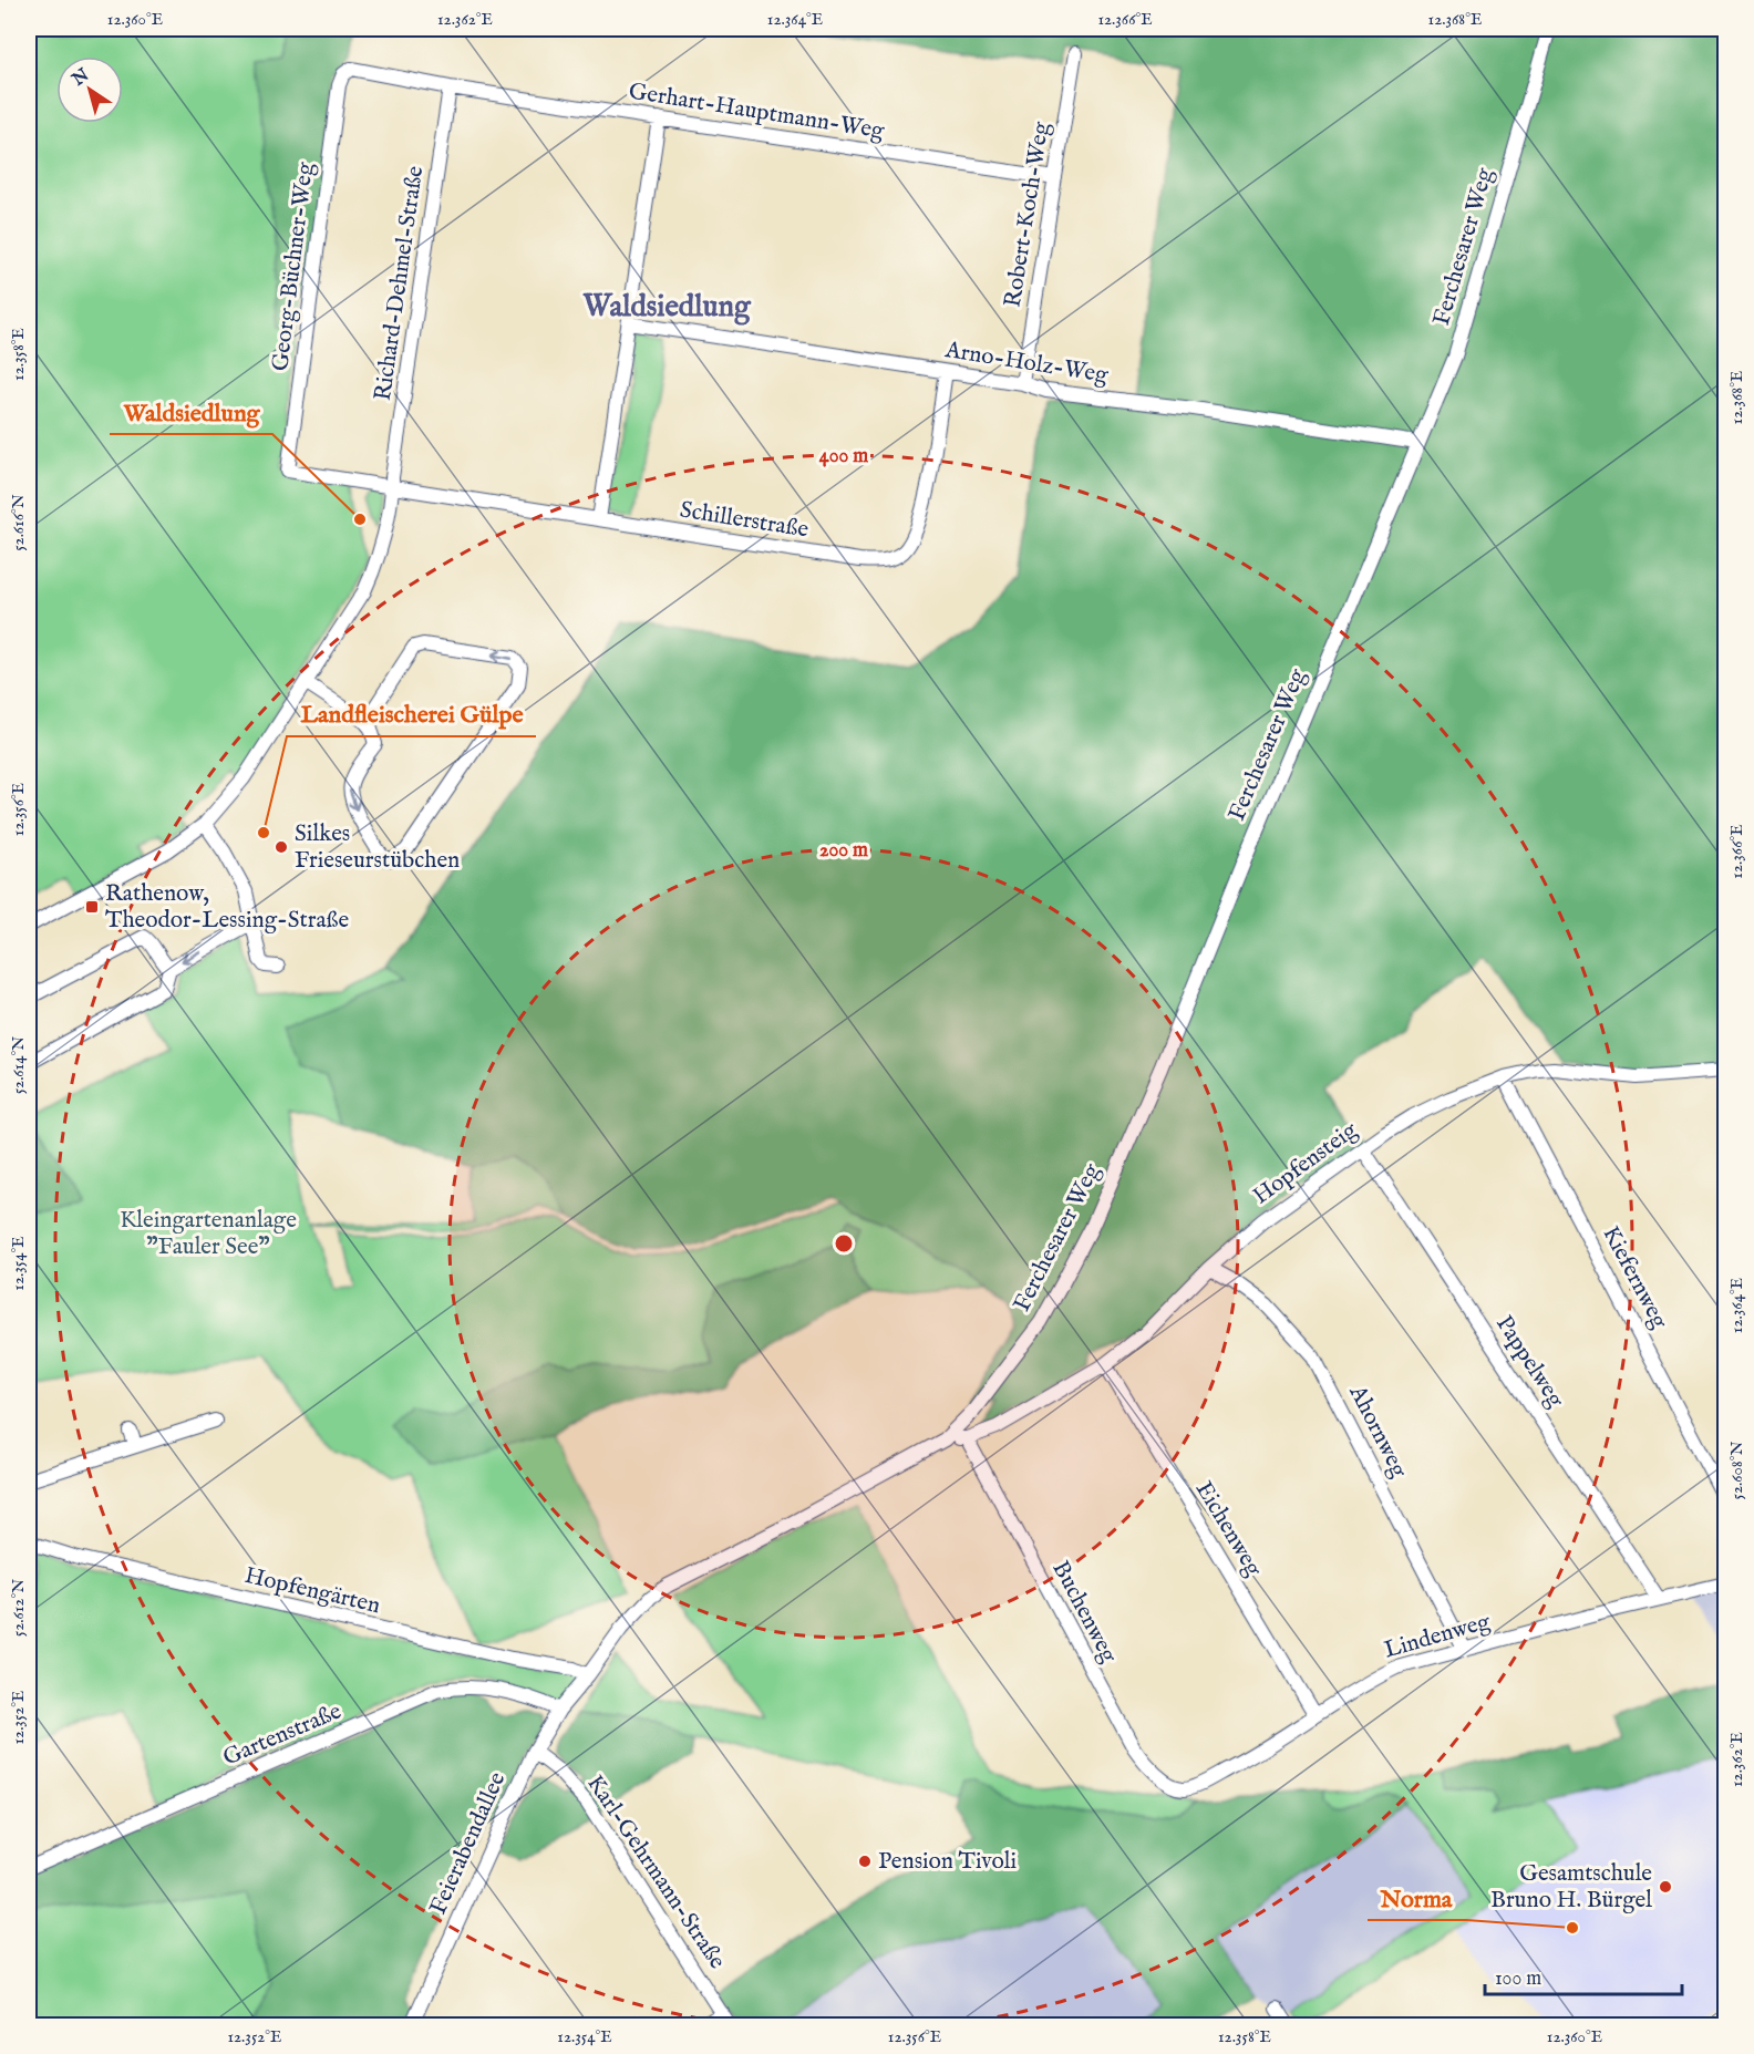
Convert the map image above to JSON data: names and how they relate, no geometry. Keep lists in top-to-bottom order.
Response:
{
  "streets": {
    "street": [
      "Gerhart-Hauptmann-Weg",
      "Robert-Koch-Weg",
      "Ferchesarer Weg",
      "Georg-Büchner-Weg",
      "Richard-Dehmel-Straße",
      "Arno-Holz-Weg",
      "Schillerstraße",
      "Hopfensteig",
      "Kiefernweg",
      "Pappelweg",
      "Ahornweg",
      "Eichenweg",
      "Hopfengärten",
      "Buchenweg",
      "Lindenweg",
      "Gartenstraße",
      "Feierabendallee",
      "Karl-Gehrmann-Straße"
    ]
  },
  "crossings": [
    ["Gerhart-Hauptmann-Weg", "Robert-Koch-Weg"],
    ["Gerhart-Hauptmann-Weg", "Georg-Büchner-Weg"],
    ["Gerhart-Hauptmann-Weg", "Richard-Dehmel-Straße"],
    ["Robert-Koch-Weg", "Arno-Holz-Weg"],
    ["Ferchesarer Weg", "Arno-Holz-Weg"],
    ["Ferchesarer Weg", "Hopfensteig"],
    ["Ferchesarer Weg", "Hopfengärten"],
    ["Ferchesarer Weg", "Buchenweg"],
    ["Ferchesarer Weg", "Feierabendallee"],
    ["Georg-Büchner-Weg", "Richard-Dehmel-Straße"],
    ["Georg-Büchner-Weg", "Schillerstraße"],
    ["Richard-Dehmel-Straße", "Schillerstraße"],
    ["Arno-Holz-Weg", "Schillerstraße"],
    ["Hopfensteig", "Kiefernweg"],
    ["Hopfensteig", "Pappelweg"],
    ["Hopfensteig", "Ahornweg"],
    ["Hopfensteig", "Eichenweg"],
    ["Hopfensteig", "Buchenweg"],
    ["Pappelweg", "Lindenweg"],
    ["Ahornweg", "Lindenweg"],
    ["Eichenweg", "Lindenweg"],
    ["Hopfengärten", "Feierabendallee"],
    ["Buchenweg", "Lindenweg"],
    ["Gartenstraße", "Feierabendallee"],
    ["Feierabendallee", "Karl-Gehrmann-Straße"]
  ],
  "districts": ["Waldsiedlung"],
  "parks": ["Kleingartenanlage \"Fauler See\""],
  "places": {
    "other": [
      "Waldsiedlung",
      "Landfleischerei Gülpe",
      "Silkes Frieseurstübchen",
      "Pension Tivoli",
      "Gesamtschule Bruno H. Bürgel",
      "Norma"
    ],
    "transit": ["Rathenow, Theodor-Lessing-Straße"]
  },
  "scale_bar": "100 m",
  "north": "top left",
  "coordinates": [
    "12.360°E",
    "12.362°E",
    "12.364°E",
    "12.366°E",
    "12.368°E",
    "12.358°E",
    "52.616°N",
    "12.356°E",
    "52.614°N",
    "12.354°E",
    "52.608°N",
    "52.612°N",
    "12.352°E"
  ],
  "rings": ["400 m", "200 m"]
}
